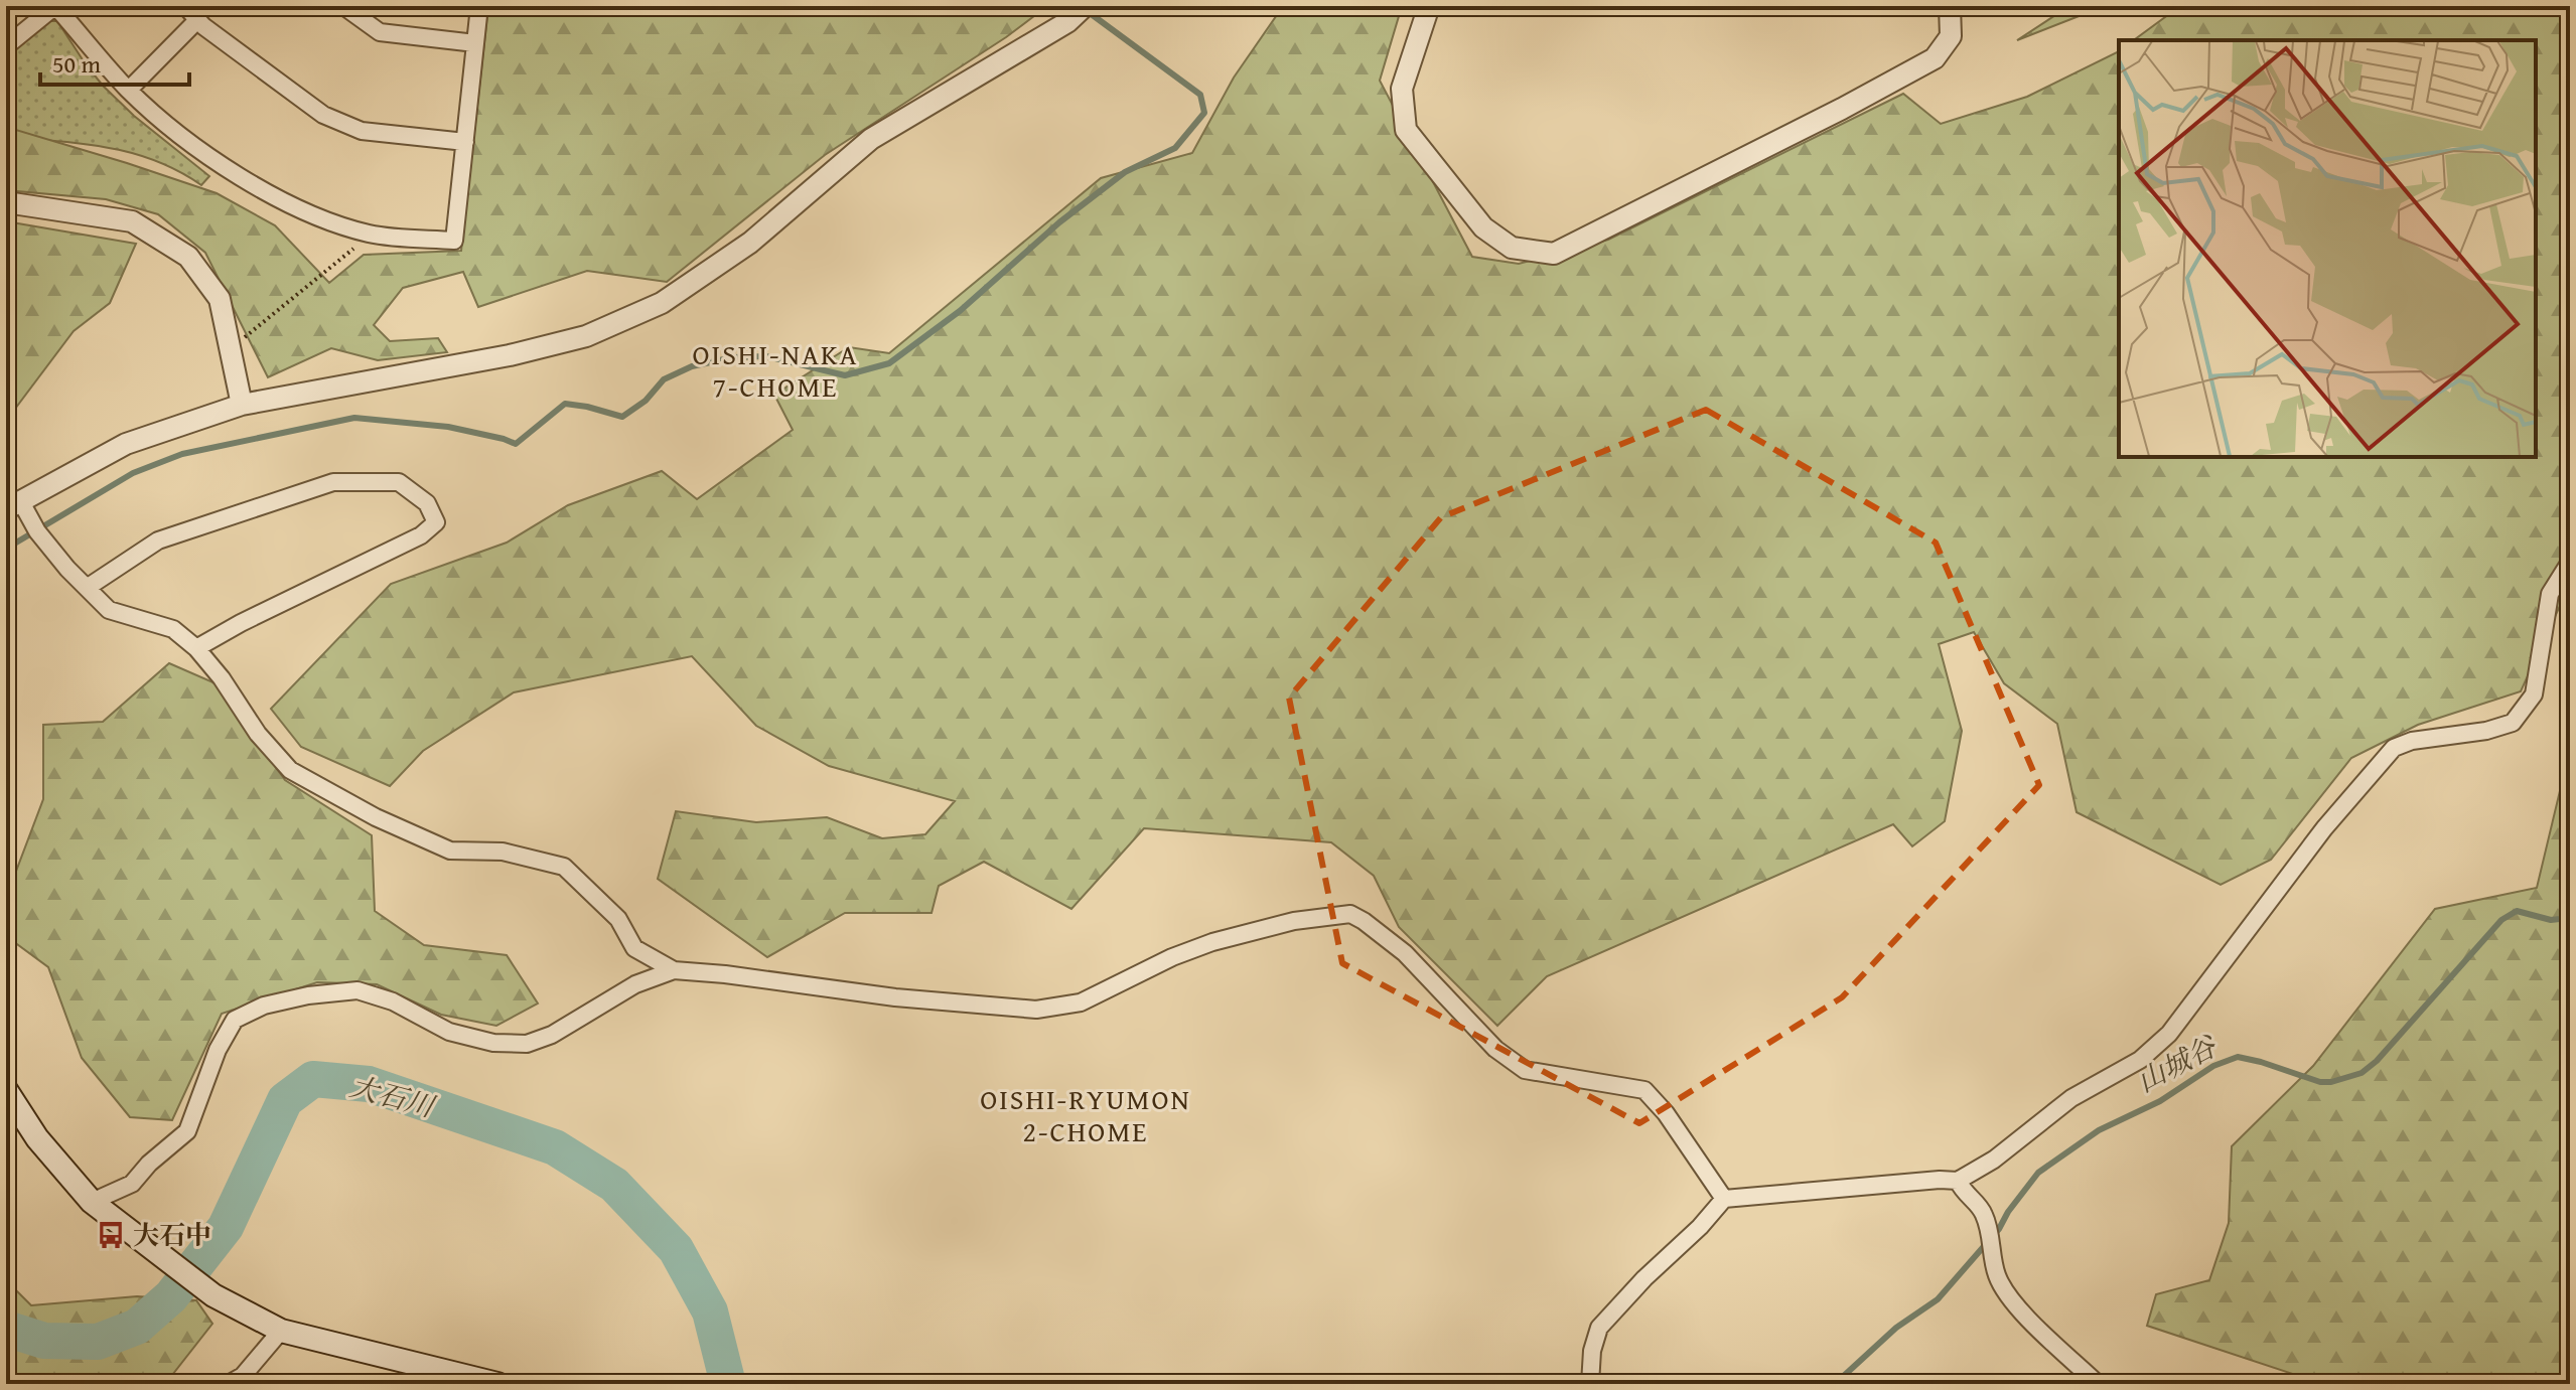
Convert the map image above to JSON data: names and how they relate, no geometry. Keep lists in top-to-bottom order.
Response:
{
  "districts": ["OISHI-NAKA 7-CHOME", "OISHI-RYUMON 2-CHOME"],
  "water": ["山城谷", "大石川"],
  "places": {
    "bus stop": ["大石中"]
  },
  "scale_bar": "50 m"
}
